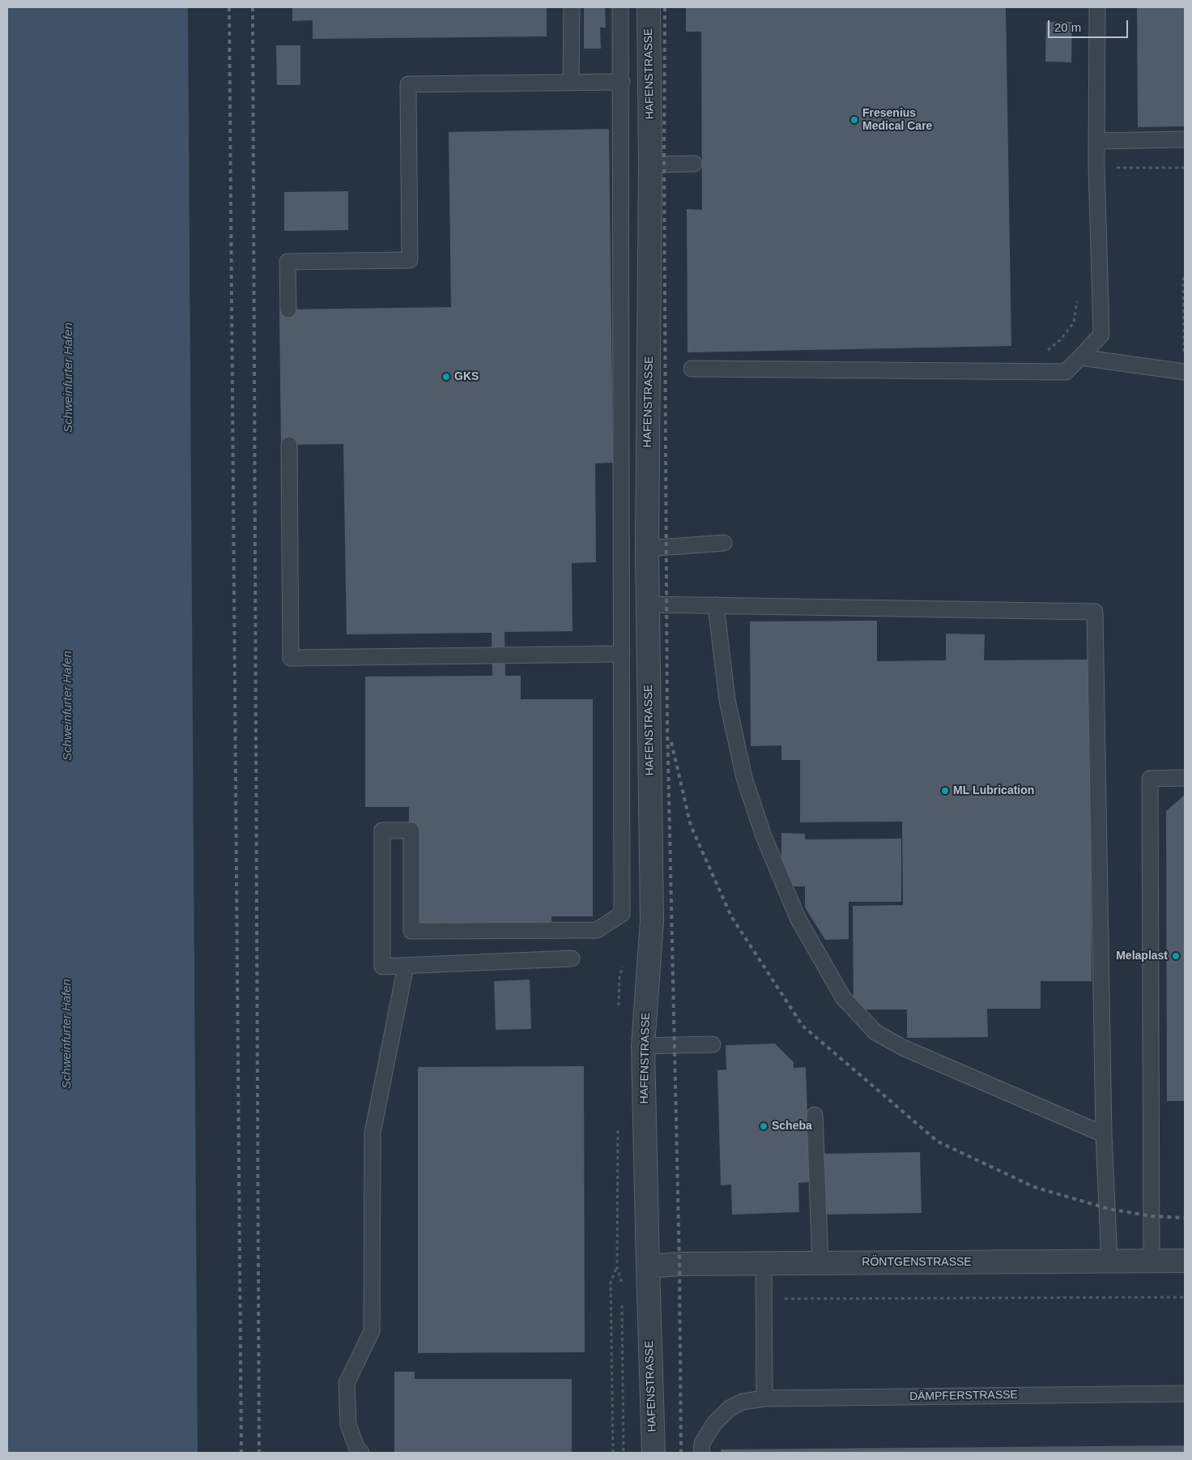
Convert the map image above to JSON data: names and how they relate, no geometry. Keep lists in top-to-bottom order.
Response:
{
  "streets": {
    "street": ["HAFENSTRASSE", "RÖNTGENSTRASSE"],
    "lane": ["DÄMPFERSTRASSE"]
  },
  "crossings": [
    ["HAFENSTRASSE", "RÖNTGENSTRASSE"]
  ],
  "water": ["Schweinfurter Hafen"],
  "places": [
    "Fresenius Medical Care",
    "GKS",
    "ML Lubrication",
    "Melaplast",
    "Scheba"
  ],
  "scale_bar": "20 m"
}
